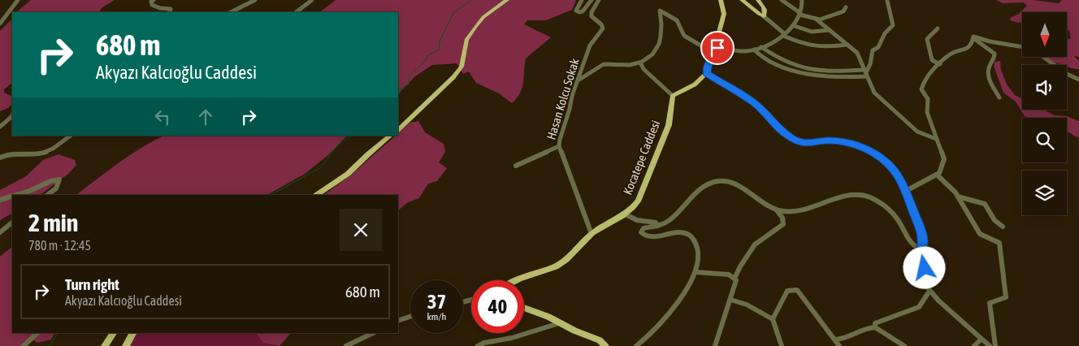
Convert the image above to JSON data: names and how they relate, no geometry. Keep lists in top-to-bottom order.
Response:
{
  "streets": {
    "main road": ["Kocatepe Caddesi"],
    "street": ["Hasan Kolcu Sokak"]
  },
  "crossings": [
    ["Hasan Kolcu Sokak", "Kocatepe Caddesi"]
  ],
  "north": "bottom",
  "page": {
    "turn": ["680 m", "Akyazı Kalcıoğlu Caddesi"],
    "heading": ["2 min", "780 m · 12:45"],
    "list": [
      {
        "name": "Turn right",
        "note": "Akyazı Kalcıoğlu Caddesi",
        "value": "680 m"
      }
    ],
    "speed": "37 km/h",
    "limit": "40"
  }
}
